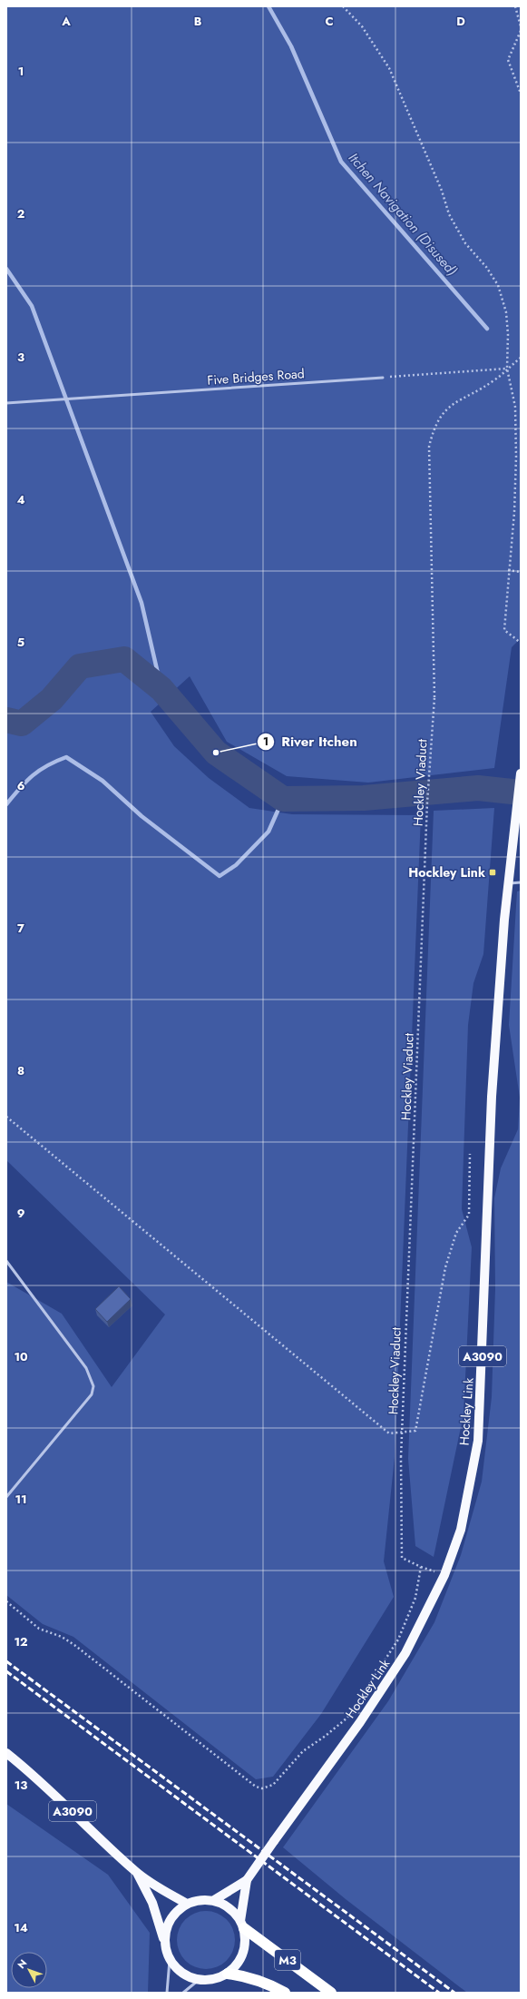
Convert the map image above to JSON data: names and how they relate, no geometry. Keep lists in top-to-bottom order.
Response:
{
  "streets": {
    "highway": ["M3"],
    "main road": ["A3090", "Hockley Link"],
    "lane": ["Five Bridges Road"],
    "path": ["Hockley Viaduct"]
  },
  "crossings": [
    ["A3090", "Hockley Link"],
    ["A3090", "M3"],
    ["Hockley Link", "M3"]
  ],
  "water": ["Itchen Navigation (Disused)"],
  "places": {
    "other": ["River Itchen"],
    "transit": ["Hockley Link"]
  },
  "north": "top left",
  "grid": {
    "columns": [
      "A",
      "B",
      "C",
      "D"
    ],
    "rows": [
      "1",
      "2",
      "3",
      "4",
      "5",
      "6",
      "7",
      "8",
      "9",
      "10",
      "11",
      "12",
      "13",
      "14"
    ]
  }
}
